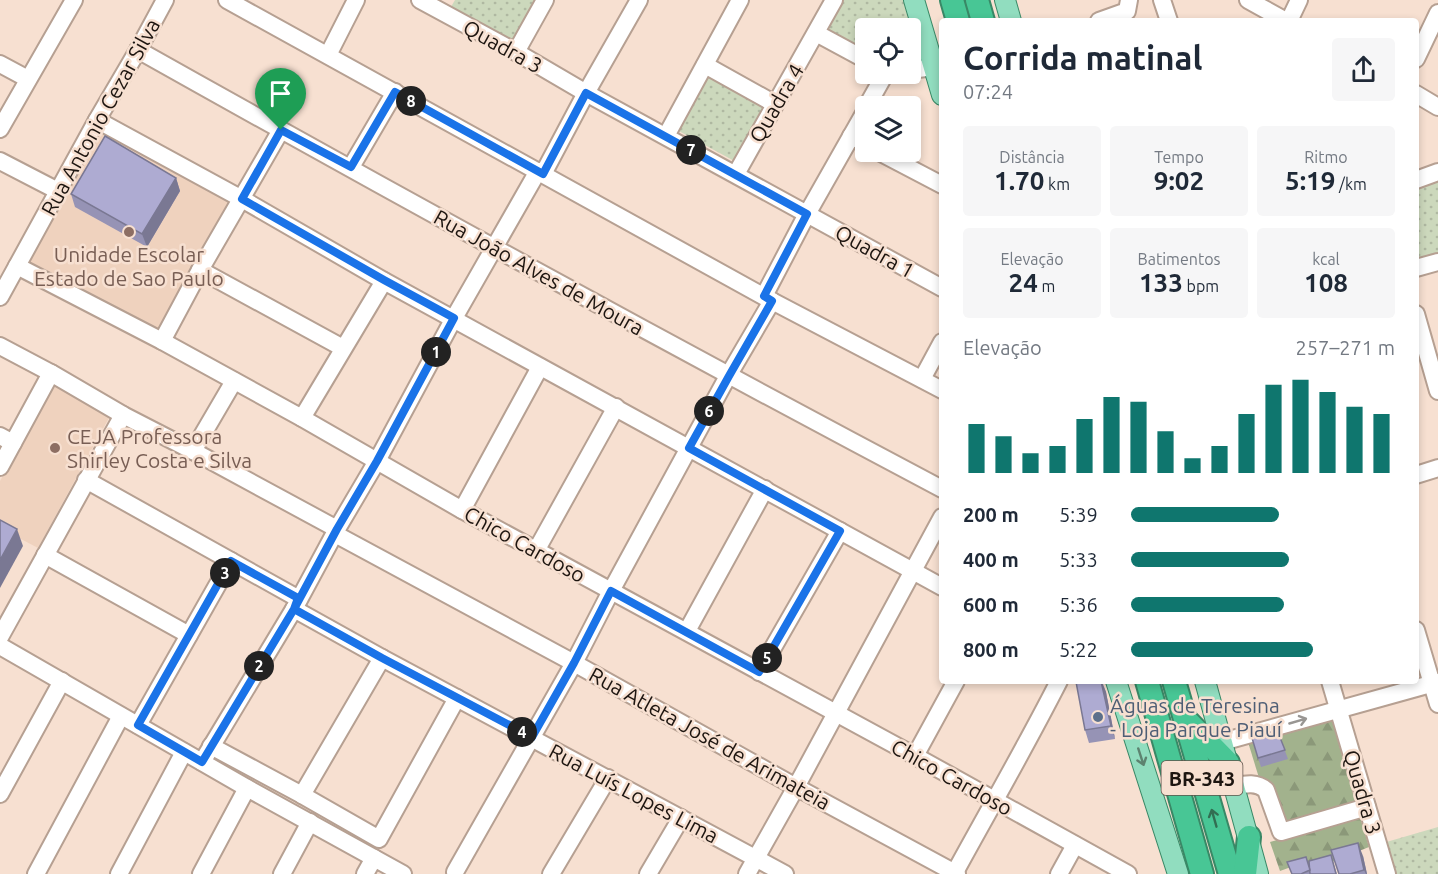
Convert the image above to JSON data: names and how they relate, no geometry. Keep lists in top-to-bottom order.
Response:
{
  "streets": {
    "highway": ["BR-343"],
    "street": [
      "Quadra 3",
      "Quadra 4",
      "Rua Antonio Cezar Silva",
      "Quadra 1",
      "Rua João Alves de Moura",
      "Chico Cardoso",
      "Rua Atleta José de Arimateia",
      "Rua Luís Lopes Lima"
    ]
  },
  "crossings": [
    ["Quadra 3", "Quadra 1"],
    ["Quadra 4", "Quadra 1"],
    ["Rua Antonio Cezar Silva", "Rua João Alves de Moura"],
    ["Rua Antonio Cezar Silva", "Chico Cardoso"]
  ],
  "places": ["Unidade Escolar Estado de Sao Paulo", "CEJA Professora Shirley Costa e Silva", "Águas de Teresina - Loja Parque Piauí"],
  "page": {
    "heading": ["Corrida matinal", "07:24"],
    "pins": [
      "8",
      "7",
      "1",
      "6",
      "3",
      "5",
      "2",
      "4"
    ],
    "stats": [
      ["Distância", "1.70 km"],
      ["Tempo", "9:02"],
      ["Ritmo", "5:19 /km"],
      ["Elevação", "24 m"],
      ["Batimentos", "133 bpm"],
      ["kcal", "108"]
    ],
    "chart": ["Elevação", "257–271 m"],
    "list": [
      {
        "name": "200 m",
        "note": "5:39"
      },
      {
        "name": "400 m",
        "note": "5:33"
      },
      {
        "name": "600 m",
        "note": "5:36"
      },
      {
        "name": "800 m",
        "note": "5:22"
      }
    ]
  }
}
